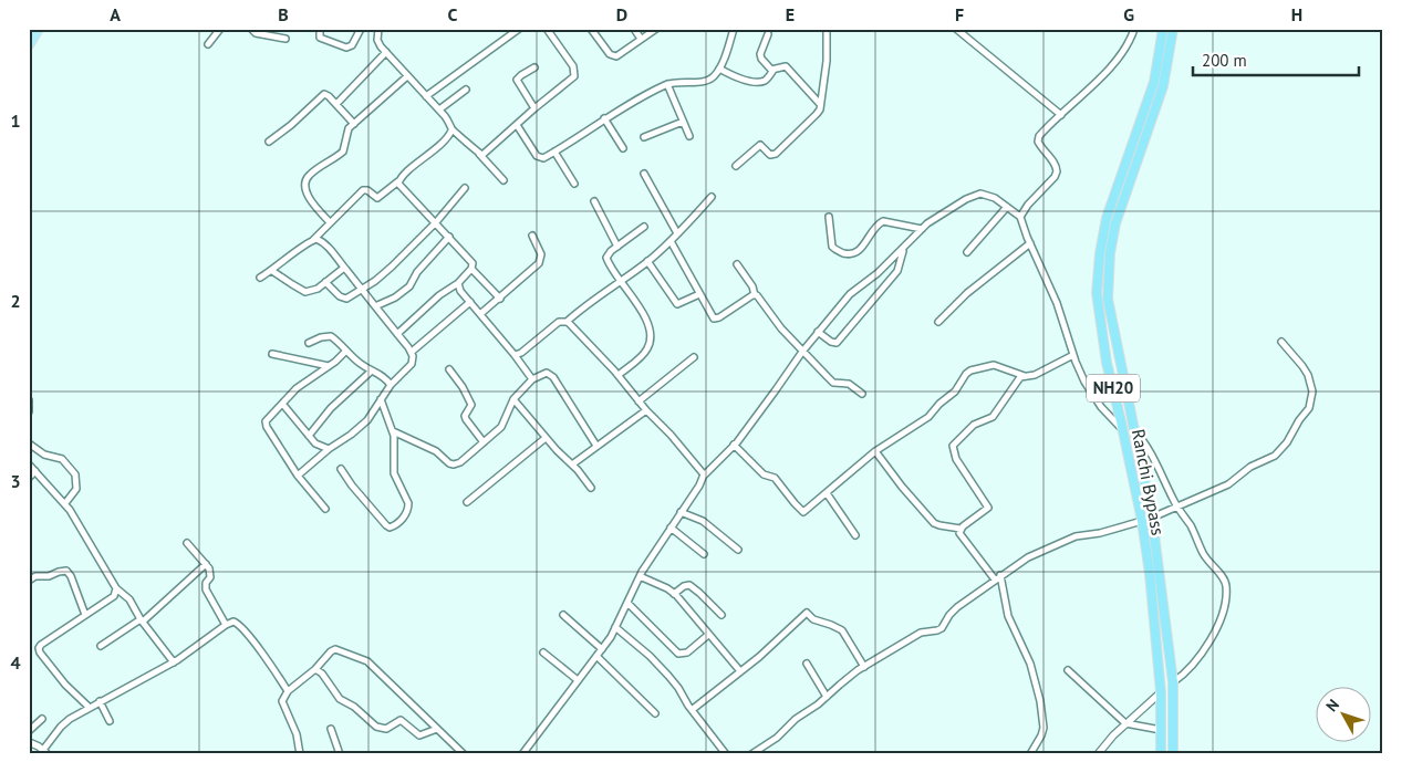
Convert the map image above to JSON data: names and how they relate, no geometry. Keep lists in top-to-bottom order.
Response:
{
  "streets": {
    "highway": ["NH20", "Ranchi Bypass"]
  },
  "scale_bar": "200 m",
  "north": "top left",
  "grid": {
    "columns": [
      "A",
      "B",
      "C",
      "D",
      "E",
      "F",
      "G",
      "H"
    ],
    "rows": [
      "1",
      "2",
      "3",
      "4"
    ]
  }
}
